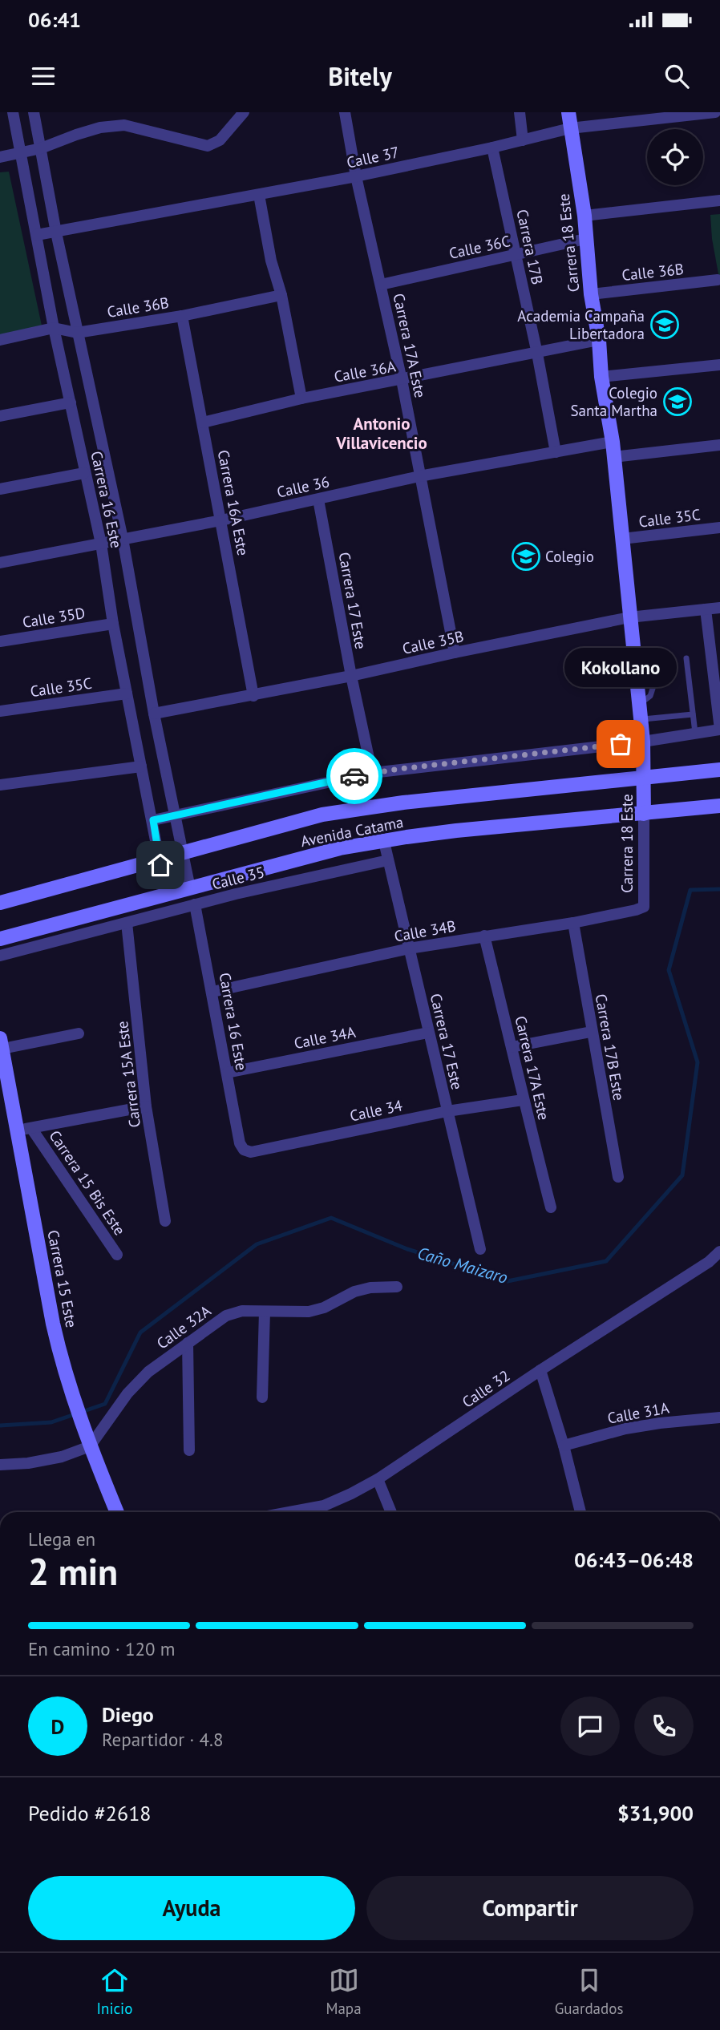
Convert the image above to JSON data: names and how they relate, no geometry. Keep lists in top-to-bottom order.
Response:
{
  "streets": {
    "main road": ["Carrera 18 Este", "Avenida Catama", "Carrera 15 Este"],
    "street": [
      "Calle 37",
      "Calle 36C",
      "Carrera 17B",
      "Calle 36B",
      "Carrera 17A Este",
      "Calle 36A",
      "Calle 36",
      "Carrera 16 Este",
      "Carrera 16A Este",
      "Calle 35C",
      "Carrera 17 Este",
      "Calle 35D",
      "Calle 35B",
      "Calle 35",
      "Calle 34B",
      "Calle 34A",
      "Carrera 17B Este",
      "Carrera 15A Este",
      "Calle 34",
      "Carrera 15 Bis Este",
      "Calle 32A",
      "Calle 32",
      "Calle 31A"
    ]
  },
  "crossings": [
    ["Calle 37", "Carrera 18 Este"],
    ["Calle 37", "Carrera 17B"],
    ["Calle 37", "Carrera 17A Este"],
    ["Calle 37", "Carrera 16 Este"],
    ["Carrera 18 Este", "Calle 36C"],
    ["Carrera 18 Este", "Calle 36B"],
    ["Carrera 18 Este", "Calle 36A"],
    ["Carrera 18 Este", "Calle 36"],
    ["Carrera 18 Este", "Calle 35C"],
    ["Carrera 18 Este", "Calle 35B"],
    ["Carrera 18 Este", "Avenida Catama"],
    ["Carrera 18 Este", "Calle 34B"],
    ["Calle 36C", "Carrera 17B"],
    ["Calle 36C", "Carrera 17A Este"],
    ["Carrera 17B", "Calle 36A"],
    ["Carrera 17B", "Calle 36"],
    ["Calle 36B", "Carrera 16 Este"],
    ["Calle 36B", "Carrera 16A Este"],
    ["Carrera 17A Este", "Calle 36A"],
    ["Carrera 17A Este", "Calle 36"],
    ["Carrera 17A Este", "Calle 35B"],
    ["Carrera 17A Este", "Calle 34B"],
    ["Carrera 17A Este", "Calle 34"],
    ["Calle 36A", "Carrera 16A Este"],
    ["Calle 36", "Carrera 16 Este"],
    ["Calle 36", "Carrera 16A Este"],
    ["Calle 36", "Carrera 17 Este"],
    ["Carrera 16 Este", "Calle 35C"],
    ["Carrera 16 Este", "Calle 35D"],
    ["Carrera 16 Este", "Calle 35B"],
    ["Carrera 16 Este", "Avenida Catama"],
    ["Carrera 16 Este", "Calle 35"],
    ["Carrera 16 Este", "Calle 34B"],
    ["Carrera 16 Este", "Calle 34A"],
    ["Carrera 16 Este", "Calle 34"],
    ["Carrera 16A Este", "Calle 35B"],
    ["Carrera 17 Este", "Calle 35B"],
    ["Carrera 17 Este", "Avenida Catama"],
    ["Carrera 17 Este", "Calle 35"],
    ["Carrera 17 Este", "Calle 34B"],
    ["Carrera 17 Este", "Calle 34A"],
    ["Carrera 17 Este", "Calle 34"],
    ["Calle 35", "Carrera 15A Este"],
    ["Calle 34B", "Carrera 17B Este"],
    ["Carrera 15 Bis Este", "Carrera 15 Este"],
    ["Carrera 15 Este", "Calle 32A"]
  ],
  "districts": ["Antonio Villavicencio"],
  "water": ["Caño Maizaro"],
  "places": {
    "school or university": ["Academia Campaña Libertadora", "Colegio Santa Martha", "Colegio"],
    "other": ["Kokollano"]
  },
  "page": {
    "status": "06:41",
    "header": "Bitely",
    "bubble": "Kokollano",
    "heading": ["2 min", "Llega en", "06:43–06:48"],
    "panel": [
      "Diego",
      "Repartidor · 4.8",
      "Pedido #2618",
      "$31,900"
    ],
    "bar": "En camino · 120 m",
    "round": "D",
    "buttons": ["Ayuda", "Compartir"],
    "tabs": ["Inicio", "Mapa", "Guardados"]
  }
}
